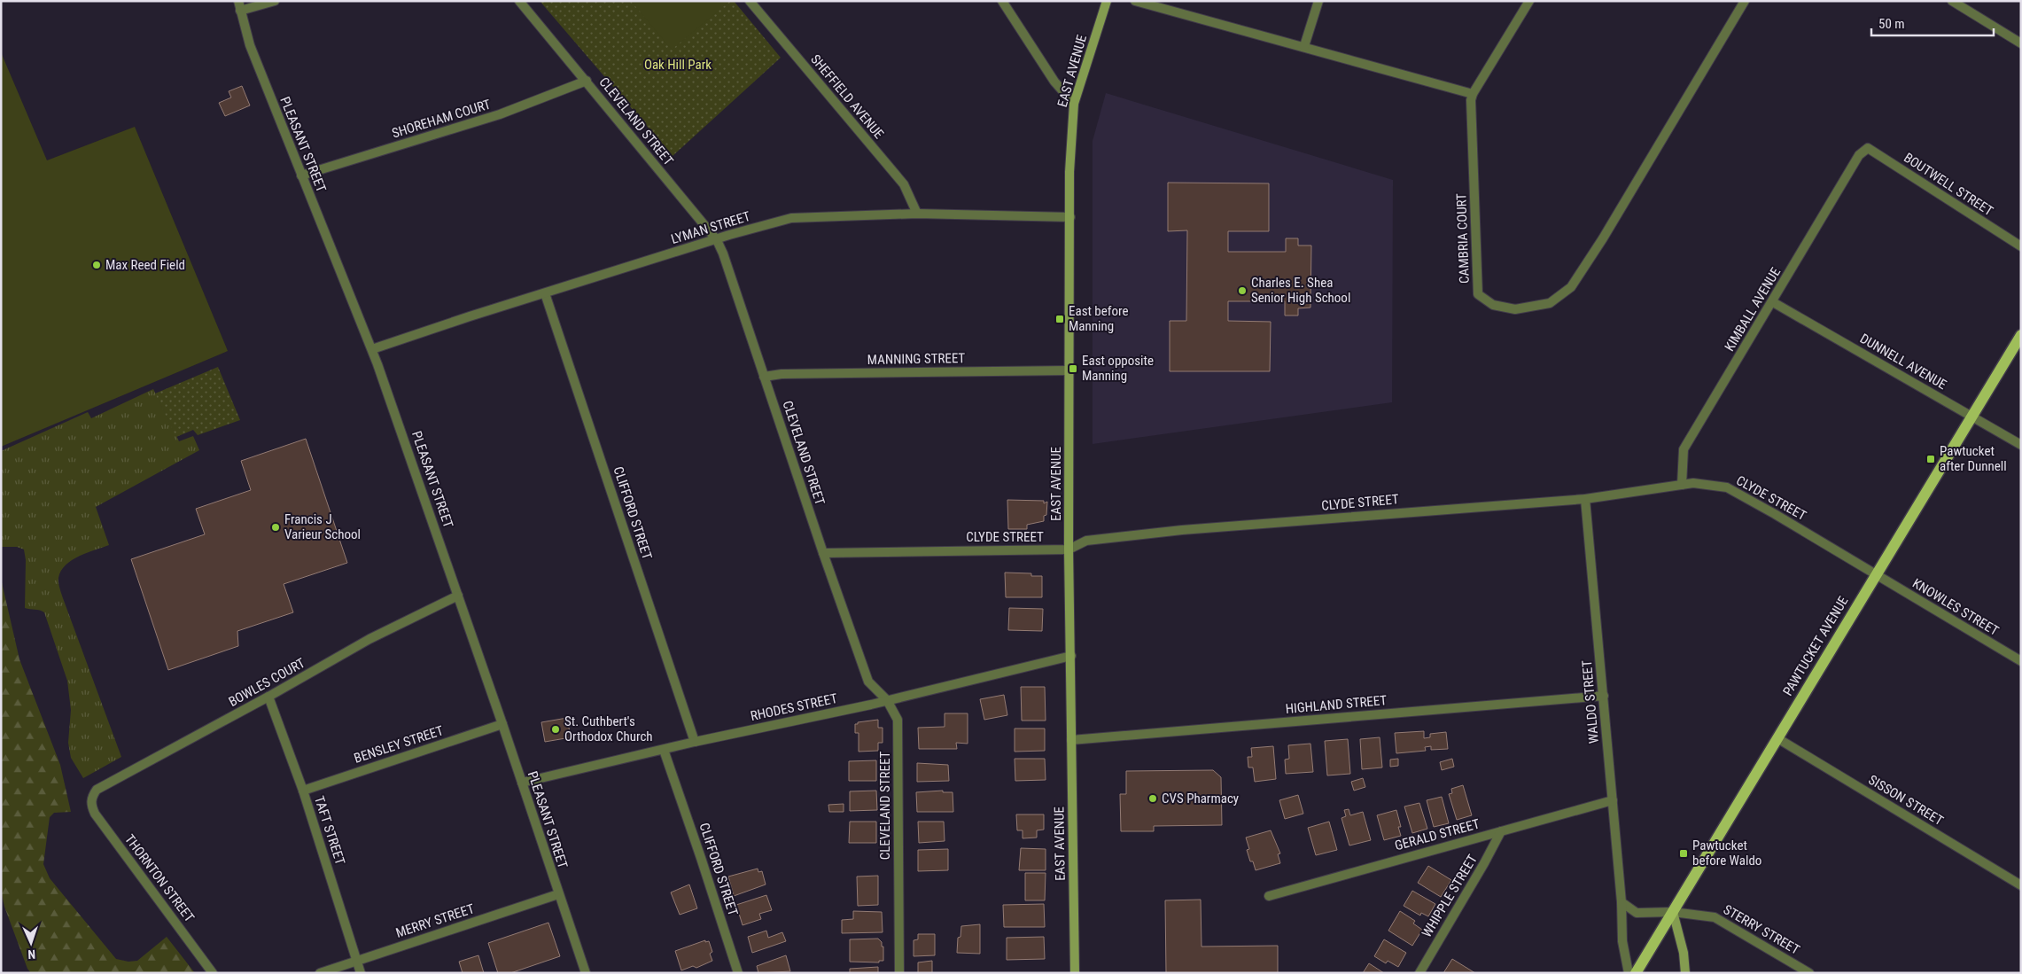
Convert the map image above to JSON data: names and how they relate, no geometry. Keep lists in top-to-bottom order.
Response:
{
  "streets": {
    "main road": ["EAST AVENUE", "PAWTUCKET AVENUE"],
    "street": [
      "SHEFFIELD AVENUE",
      "SHOREHAM COURT",
      "CLEVELAND STREET",
      "PLEASANT STREET",
      "BOUTWELL STREET",
      "LYMAN STREET",
      "CAMBRIA COURT",
      "KIMBALL AVENUE",
      "MANNING STREET",
      "DUNNELL AVENUE",
      "CLYDE STREET",
      "CLIFFORD STREET",
      "KNOWLES STREET",
      "BOWLES COURT",
      "WALDO STREET",
      "HIGHLAND STREET",
      "RHODES STREET",
      "BENSLEY STREET",
      "SISSON STREET",
      "TAFT STREET",
      "GERALD STREET",
      "THORNTON STREET",
      "WHIPPLE STREET",
      "MERRY STREET",
      "STERRY STREET"
    ]
  },
  "crossings": [
    ["EAST AVENUE", "LYMAN STREET"],
    ["EAST AVENUE", "MANNING STREET"],
    ["EAST AVENUE", "CLYDE STREET"],
    ["EAST AVENUE", "HIGHLAND STREET"],
    ["EAST AVENUE", "RHODES STREET"],
    ["SHEFFIELD AVENUE", "LYMAN STREET"],
    ["SHOREHAM COURT", "CLEVELAND STREET"],
    ["SHOREHAM COURT", "PLEASANT STREET"],
    ["CLEVELAND STREET", "LYMAN STREET"],
    ["CLEVELAND STREET", "MANNING STREET"],
    ["CLEVELAND STREET", "CLYDE STREET"],
    ["CLEVELAND STREET", "RHODES STREET"],
    ["PLEASANT STREET", "LYMAN STREET"],
    ["PLEASANT STREET", "BOWLES COURT"],
    ["PLEASANT STREET", "RHODES STREET"],
    ["PLEASANT STREET", "BENSLEY STREET"],
    ["PLEASANT STREET", "MERRY STREET"],
    ["BOUTWELL STREET", "KIMBALL AVENUE"],
    ["LYMAN STREET", "CLIFFORD STREET"],
    ["KIMBALL AVENUE", "DUNNELL AVENUE"],
    ["KIMBALL AVENUE", "CLYDE STREET"],
    ["DUNNELL AVENUE", "PAWTUCKET AVENUE"],
    ["CLYDE STREET", "KNOWLES STREET"],
    ["CLYDE STREET", "PAWTUCKET AVENUE"],
    ["CLYDE STREET", "WALDO STREET"],
    ["CLIFFORD STREET", "RHODES STREET"],
    ["KNOWLES STREET", "PAWTUCKET AVENUE"],
    ["PAWTUCKET AVENUE", "SISSON STREET"],
    ["PAWTUCKET AVENUE", "STERRY STREET"],
    ["BOWLES COURT", "TAFT STREET"],
    ["BOWLES COURT", "THORNTON STREET"],
    ["WALDO STREET", "HIGHLAND STREET"],
    ["WALDO STREET", "GERALD STREET"],
    ["BENSLEY STREET", "TAFT STREET"],
    ["TAFT STREET", "MERRY STREET"],
    ["GERALD STREET", "WHIPPLE STREET"]
  ],
  "parks": ["Oak Hill Park"],
  "places": {
    "other": [
      "Max Reed Field",
      "Charles E. Shea Senior High School",
      "Francis J Varieur School",
      "St. Cuthbert's Orthodox Church",
      "CVS Pharmacy"
    ],
    "transit": [
      "East before Manning",
      "East opposite Manning",
      "Pawtucket after Dunnell",
      "Pawtucket before Waldo"
    ]
  },
  "scale_bar": "50 m",
  "north": "bottom"
}
